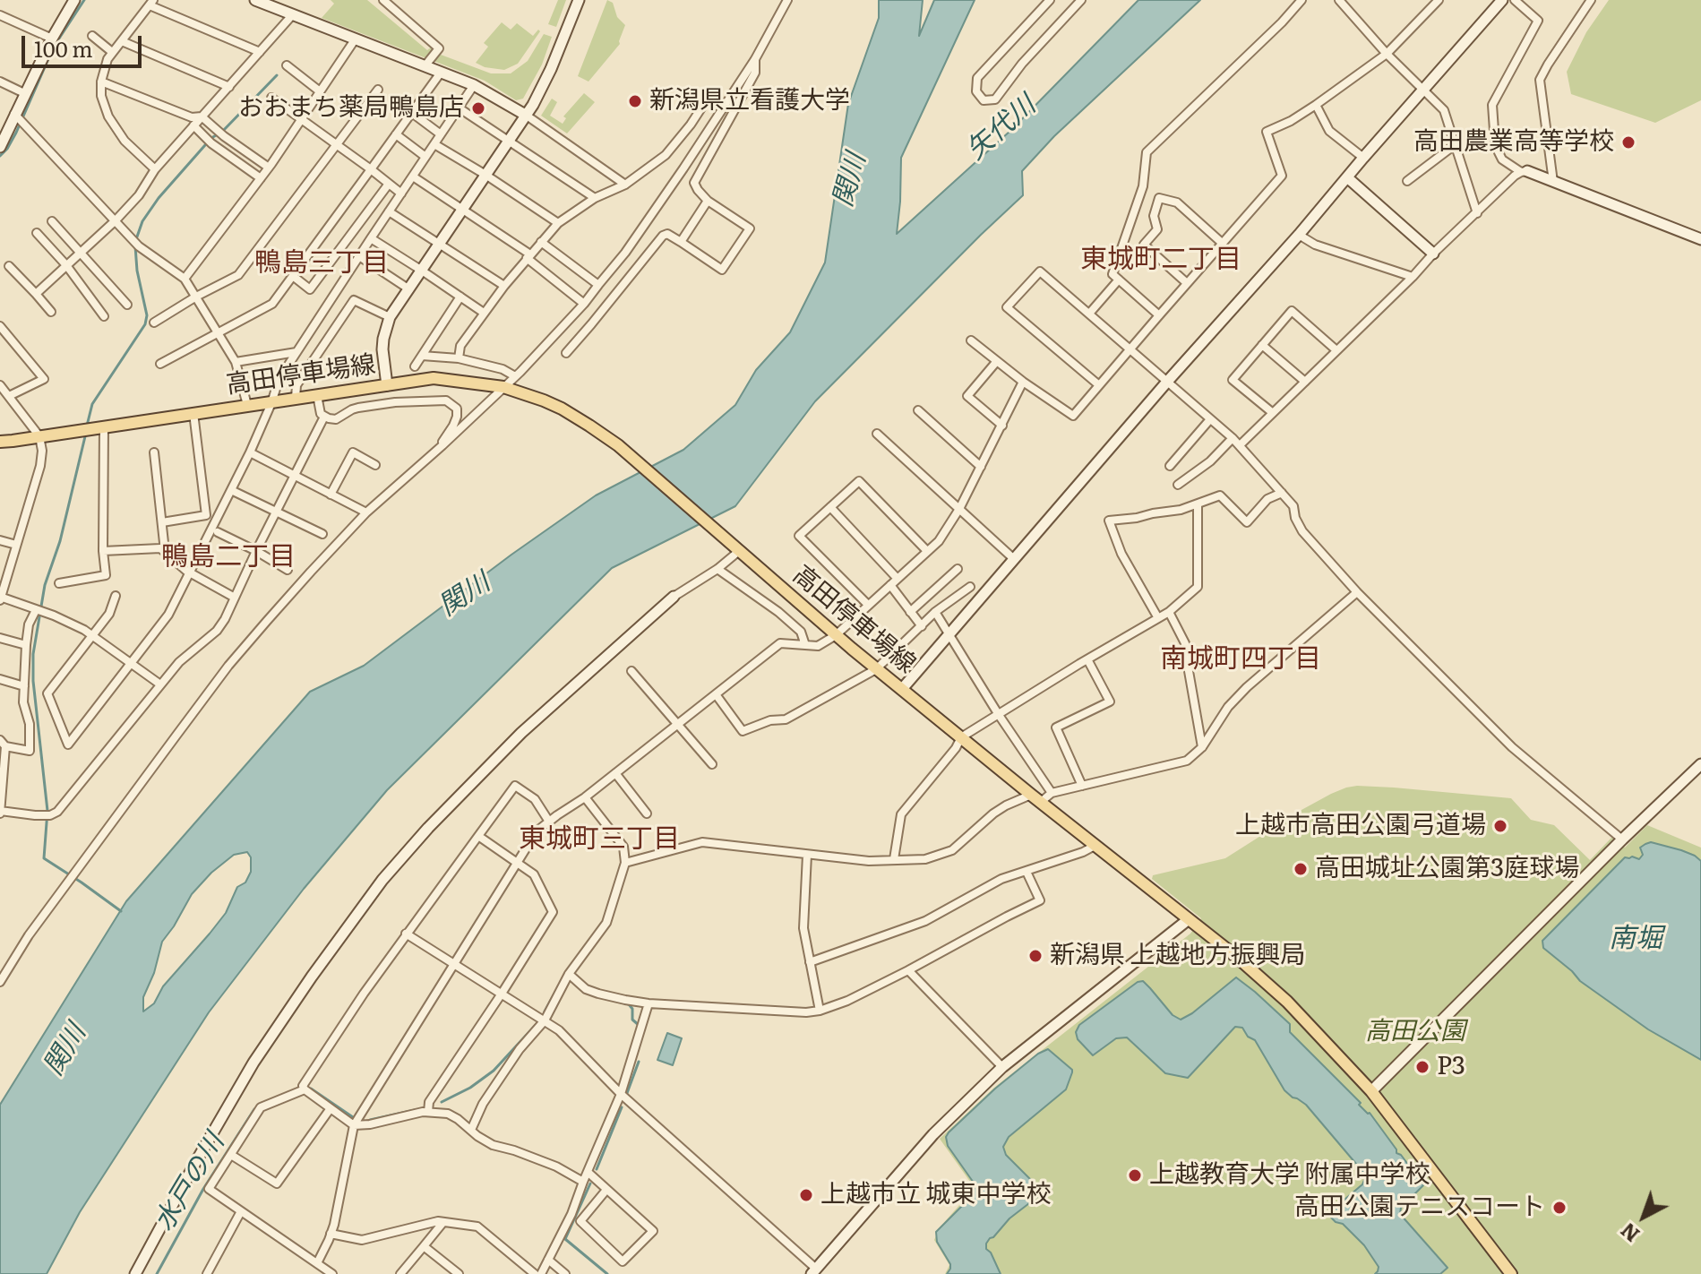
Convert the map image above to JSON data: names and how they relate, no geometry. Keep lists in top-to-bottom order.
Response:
{
  "streets": {
    "main road": ["高田停車場線"]
  },
  "districts": [
    "東城町二丁目",
    "鴨島三丁目",
    "鴨島二丁目",
    "南城町四丁目",
    "東城町三丁目"
  ],
  "water": [
    "矢代川",
    "関川",
    "南堀",
    "水戸の川"
  ],
  "parks": ["高田公園"],
  "places": [
    "新潟県立看護大学",
    "おおまち薬局鴨島店",
    "高田農業高等学校",
    "上越市高田公園弓道場",
    "高田城址公園第3庭球場",
    "新潟県 上越地方振興局",
    "P3",
    "上越教育大学 附属中学校",
    "上越市立 城東中学校",
    "高田公園テニスコート"
  ],
  "scale_bar": "100 m",
  "north": "bottom left"
}
